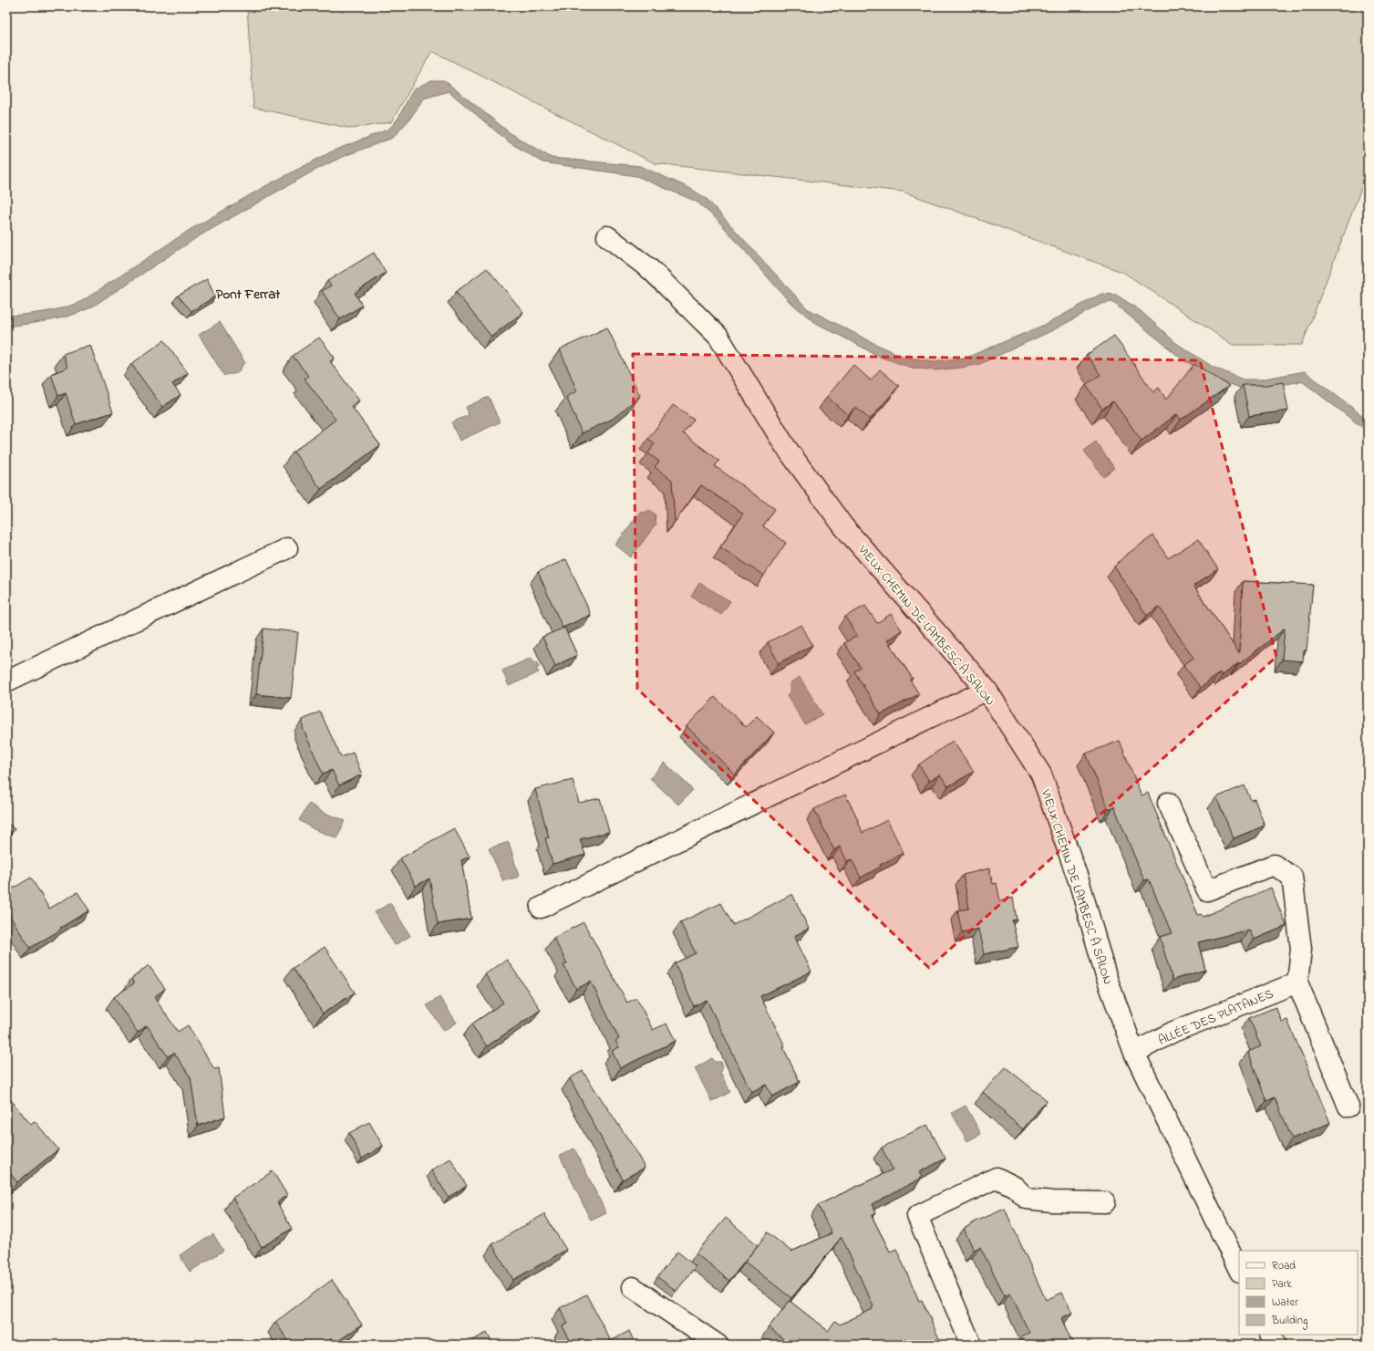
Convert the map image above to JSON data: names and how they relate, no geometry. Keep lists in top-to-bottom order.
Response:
{
  "streets": {
    "street": ["VIEUX CHEMIN DE LAMBESC À SALON", "ALLÉE DES PLATANES"]
  },
  "crossings": [
    ["VIEUX CHEMIN DE LAMBESC À SALON", "ALLÉE DES PLATANES"]
  ],
  "districts": ["Pont Ferrat"],
  "legend": [
    "Road",
    "Park",
    "Water",
    "Building"
  ]
}
